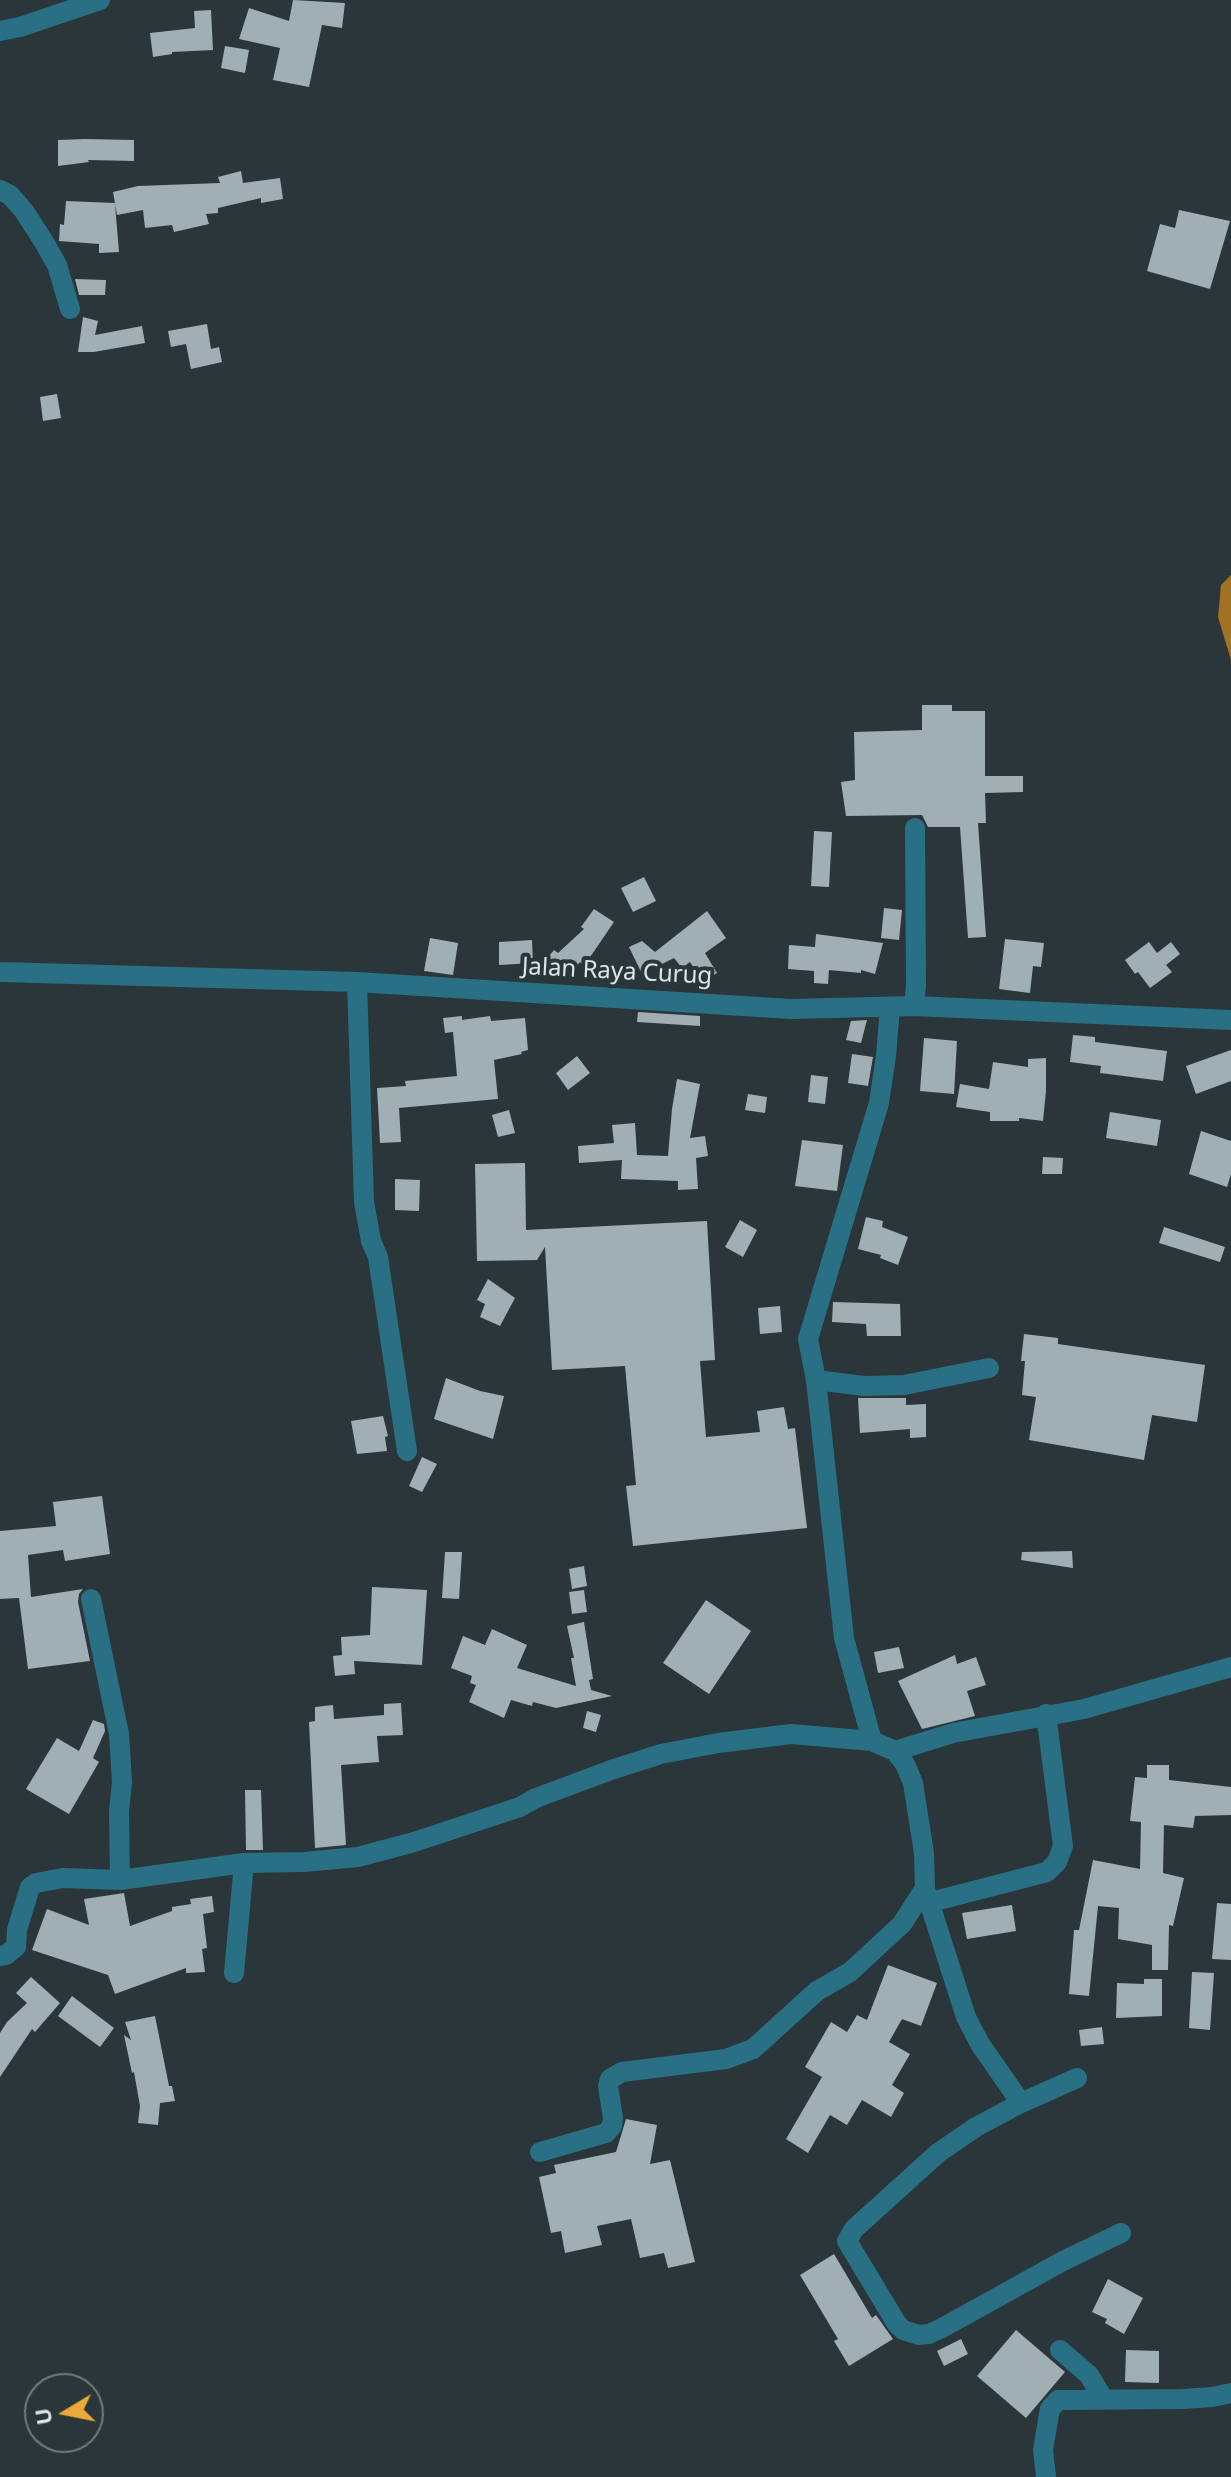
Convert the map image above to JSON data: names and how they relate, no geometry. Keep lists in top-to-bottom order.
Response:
{
  "streets": {
    "street": ["Jalan Raya Curug"]
  },
  "north": "left"
}
